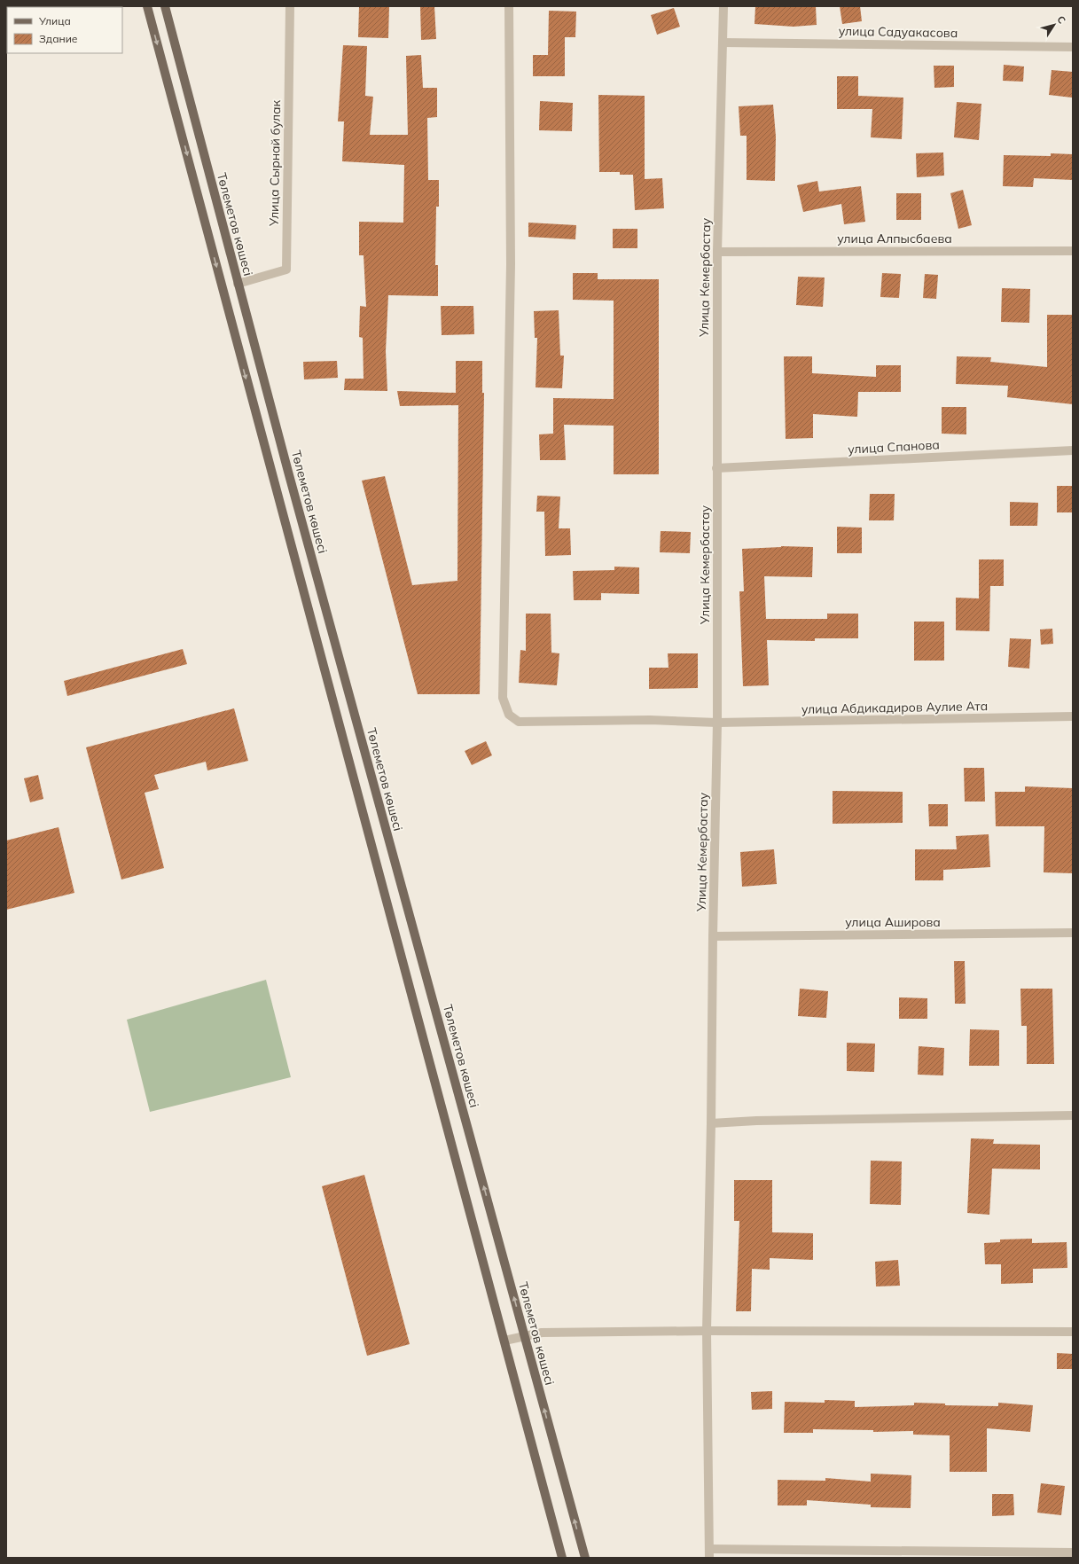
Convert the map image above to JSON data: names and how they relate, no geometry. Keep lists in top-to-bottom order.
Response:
{
  "streets": {
    "main road": ["Төлеметов көшесі"],
    "street": [
      "улица Садуакасова",
      "Улица Сырнай булак",
      "улица Алпысбаева",
      "Улица Кемербастау",
      "улица Спанова",
      "улица Абдикадиров Аулие Ата",
      "улица Аширова"
    ]
  },
  "crossings": [
    ["улица Садуакасова", "Улица Кемербастау"],
    ["Улица Сырнай булак", "Төлеметов көшесі"],
    ["улица Алпысбаева", "Улица Кемербастау"],
    ["Улица Кемербастау", "улица Спанова"],
    ["Улица Кемербастау", "улица Абдикадиров Аулие Ата"],
    ["Улица Кемербастау", "улица Аширова"]
  ],
  "legend": ["Улица", "Здание"],
  "north": "top right"
}
